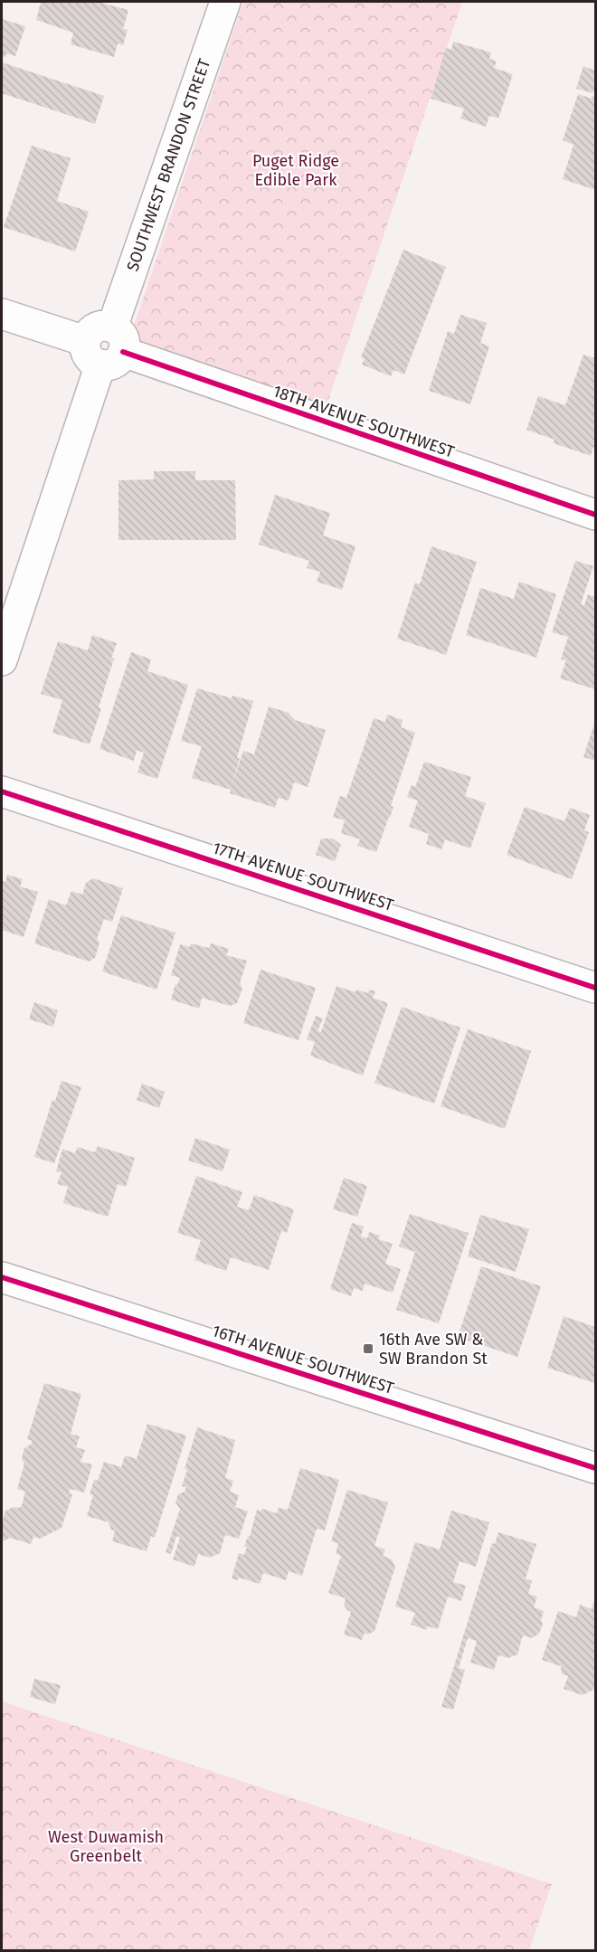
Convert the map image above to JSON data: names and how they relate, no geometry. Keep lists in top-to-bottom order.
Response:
{
  "streets": {
    "street": [
      "SOUTHWEST BRANDON STREET",
      "18TH AVENUE SOUTHWEST",
      "17TH AVENUE SOUTHWEST",
      "16TH AVENUE SOUTHWEST"
    ]
  },
  "crossings": [
    ["SOUTHWEST BRANDON STREET", "18TH AVENUE SOUTHWEST"]
  ],
  "parks": ["Puget Ridge Edible Park", "West Duwamish Greenbelt"],
  "places": {
    "transit": ["16th Ave SW & SW Brandon St"]
  }
}
